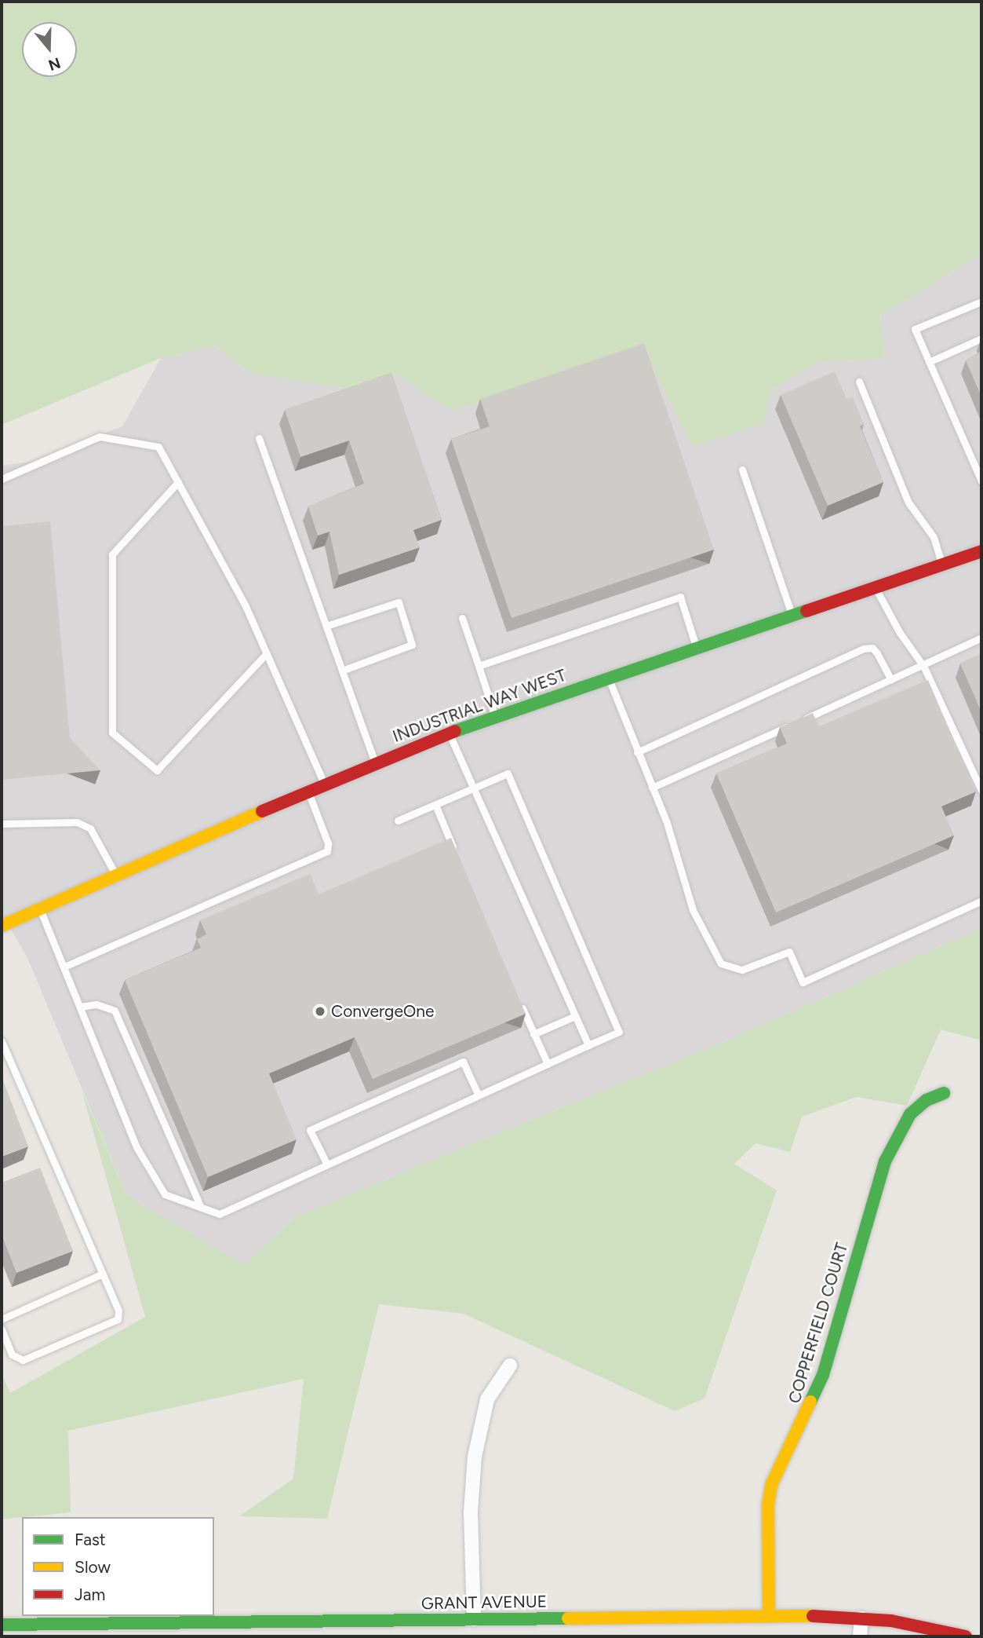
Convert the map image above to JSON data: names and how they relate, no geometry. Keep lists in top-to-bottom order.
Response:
{
  "streets": {
    "street": ["INDUSTRIAL WAY WEST", "COPPERFIELD COURT", "GRANT AVENUE"]
  },
  "crossings": [
    ["COPPERFIELD COURT", "GRANT AVENUE"]
  ],
  "places": ["ConvergeOne"],
  "legend": ["Fast", "Slow", "Jam"],
  "north": "bottom"
}
